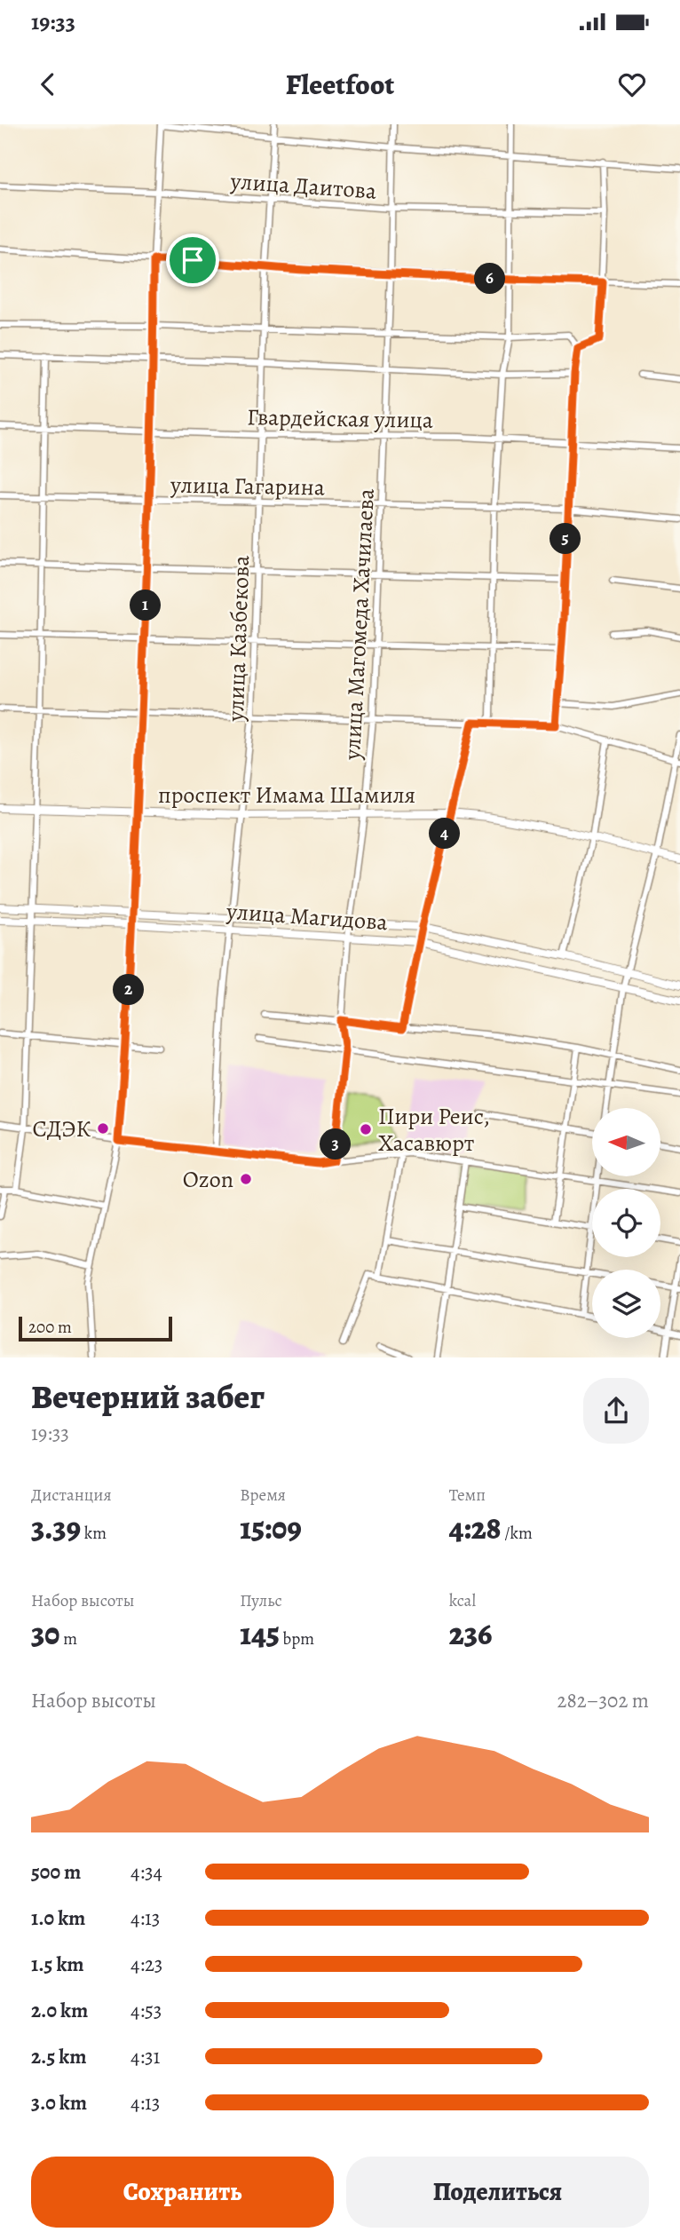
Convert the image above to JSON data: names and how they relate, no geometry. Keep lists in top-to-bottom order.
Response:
{
  "streets": {
    "main road": ["проспект Имама Шамиля", "улица Магидова"],
    "street": [
      "улица Даитова",
      "Гвардейская улица",
      "улица Гагарина",
      "улица Магомеда Хачилаева",
      "улица Казбекова"
    ]
  },
  "crossings": [
    ["улица Даитова", "улица Магомеда Хачилаева"],
    ["улица Даитова", "улица Казбекова"],
    ["Гвардейская улица", "улица Магомеда Хачилаева"],
    ["Гвардейская улица", "улица Казбекова"],
    ["улица Гагарина", "улица Магомеда Хачилаева"],
    ["улица Гагарина", "улица Казбекова"],
    ["улица Магомеда Хачилаева", "проспект Имама Шамиля"],
    ["улица Магомеда Хачилаева", "улица Магидова"],
    ["улица Казбекова", "проспект Имама Шамиля"],
    ["улица Казбекова", "улица Магидова"]
  ],
  "places": ["СДЭК", "Пири Реис, Хасавюрт", "Ozon"],
  "scale_bar": "200 m",
  "north": "left",
  "page": {
    "status": "19:33",
    "header": "Fleetfoot",
    "pins": [
      "6",
      "5",
      "1",
      "4",
      "2",
      "3"
    ],
    "scale": "200 m",
    "heading": ["Вечерний забег", "19:33"],
    "stats": [
      ["Дистанция", "3.39 km"],
      ["Время", "15:09"],
      ["Темп", "4:28 /km"],
      ["Набор высоты", "30 m"],
      ["Пульс", "145 bpm"],
      ["kcal", "236"]
    ],
    "chart": ["Набор высоты", "282–302 m"],
    "list": [
      {
        "name": "500 m",
        "note": "4:34"
      },
      {
        "name": "1.0 km",
        "note": "4:13"
      },
      {
        "name": "1.5 km",
        "note": "4:23"
      },
      {
        "name": "2.0 km",
        "note": "4:53"
      },
      {
        "name": "2.5 km",
        "note": "4:31"
      },
      {
        "name": "3.0 km",
        "note": "4:13"
      }
    ],
    "buttons": ["Сохранить", "Поделиться"]
  }
}
